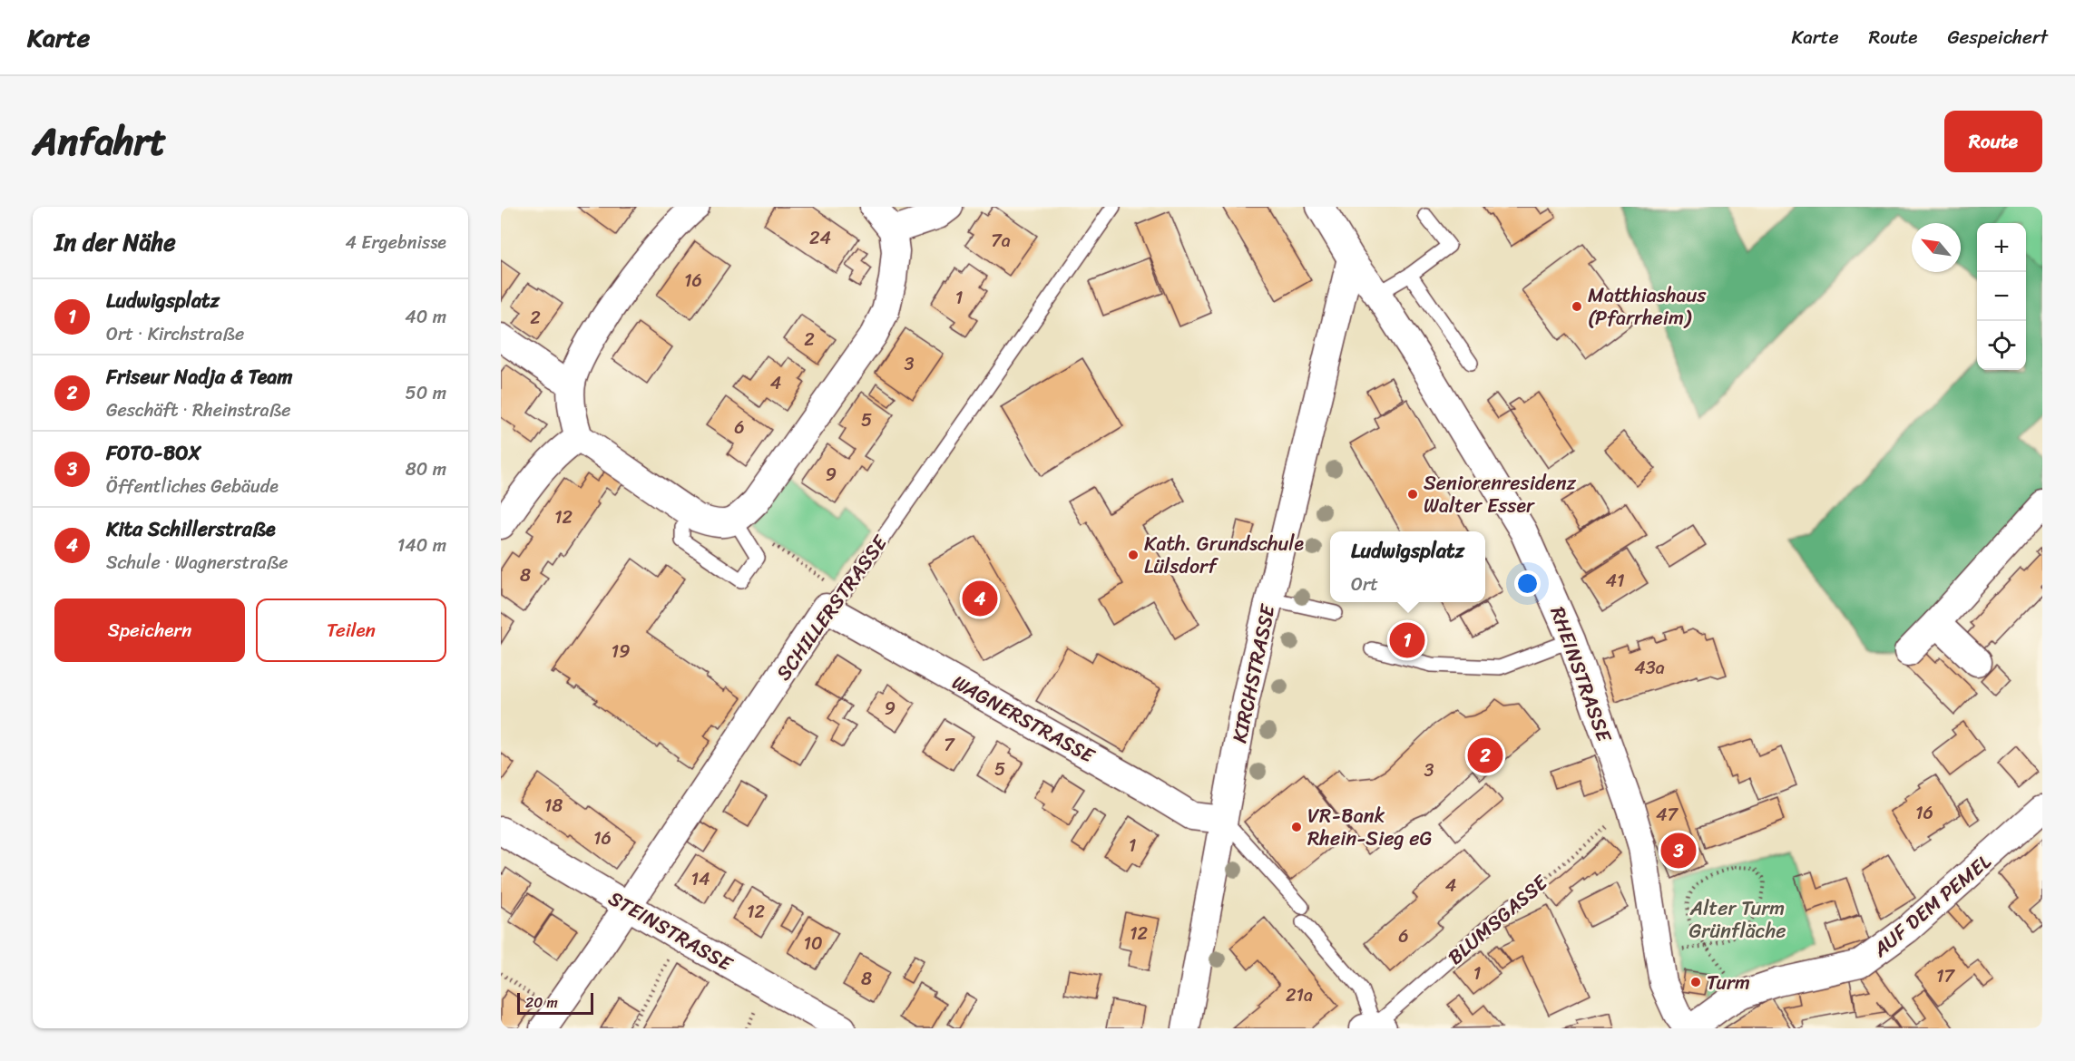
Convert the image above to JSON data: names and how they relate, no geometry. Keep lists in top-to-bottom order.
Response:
{
  "streets": {
    "street": [
      "SCHILLERSTRASSE",
      "KIRCHSTRASSE",
      "RHEINSTRASSE",
      "WAGNERSTRASSE",
      "AUF DEM PEMEL",
      "STEINSTRASSE"
    ],
    "lane": ["BLUMSGASSE"]
  },
  "crossings": [
    ["SCHILLERSTRASSE", "WAGNERSTRASSE"],
    ["SCHILLERSTRASSE", "STEINSTRASSE"],
    ["KIRCHSTRASSE", "RHEINSTRASSE"],
    ["KIRCHSTRASSE", "WAGNERSTRASSE"],
    ["RHEINSTRASSE", "AUF DEM PEMEL"],
    ["RHEINSTRASSE", "BLUMSGASSE"]
  ],
  "parks": ["Alter Turm Grünfläche"],
  "places": [
    "Matthiashaus (Pfarrheim)",
    "Seniorenresidenz Walter Esser",
    "Kath. Grundschule Lülsdorf",
    "VR-Bank Rhein-Sieg eG",
    "Turm"
  ],
  "house_numbers": [
    "24",
    "7a",
    "16",
    "1",
    "2",
    "2",
    "3",
    "4",
    "5",
    "6",
    "9",
    "12",
    "8",
    "41",
    "19",
    "43a",
    "9",
    "7",
    "5",
    "3",
    "18",
    "16",
    "47",
    "16",
    "1",
    "14",
    "4",
    "12",
    "12",
    "6",
    "10",
    "1",
    "17",
    "8",
    "21a"
  ],
  "scale_bar": "20 m",
  "north": "top left",
  "page": {
    "header": "Karte",
    "nav": ["Karte", "Route", "Gespeichert"],
    "title": "Anfahrt",
    "buttons": [
      "Route",
      ["Speichern", "Teilen"]
    ],
    "heading": ["In der Nähe", "4 Ergebnisse"],
    "map_buttons": ["+", "−"],
    "list": [
      {
        "mark": "1",
        "name": "Ludwigsplatz",
        "note": "Ort · Kirchstraße",
        "value": "40 m"
      },
      {
        "mark": "2",
        "name": "Friseur Nadja & Team",
        "note": "Geschäft · Rheinstraße",
        "value": "50 m"
      },
      {
        "mark": "3",
        "name": "FOTO-BOX",
        "note": "Öffentliches Gebäude",
        "value": "80 m"
      },
      {
        "mark": "4",
        "name": "Kita Schillerstraße",
        "note": "Schule · Wagnerstraße",
        "value": "140 m"
      }
    ],
    "popup": ["Ludwigsplatz", "Ort"],
    "pins": [
      "4",
      "1",
      "2",
      "3"
    ],
    "scale": "20 m"
  }
}
